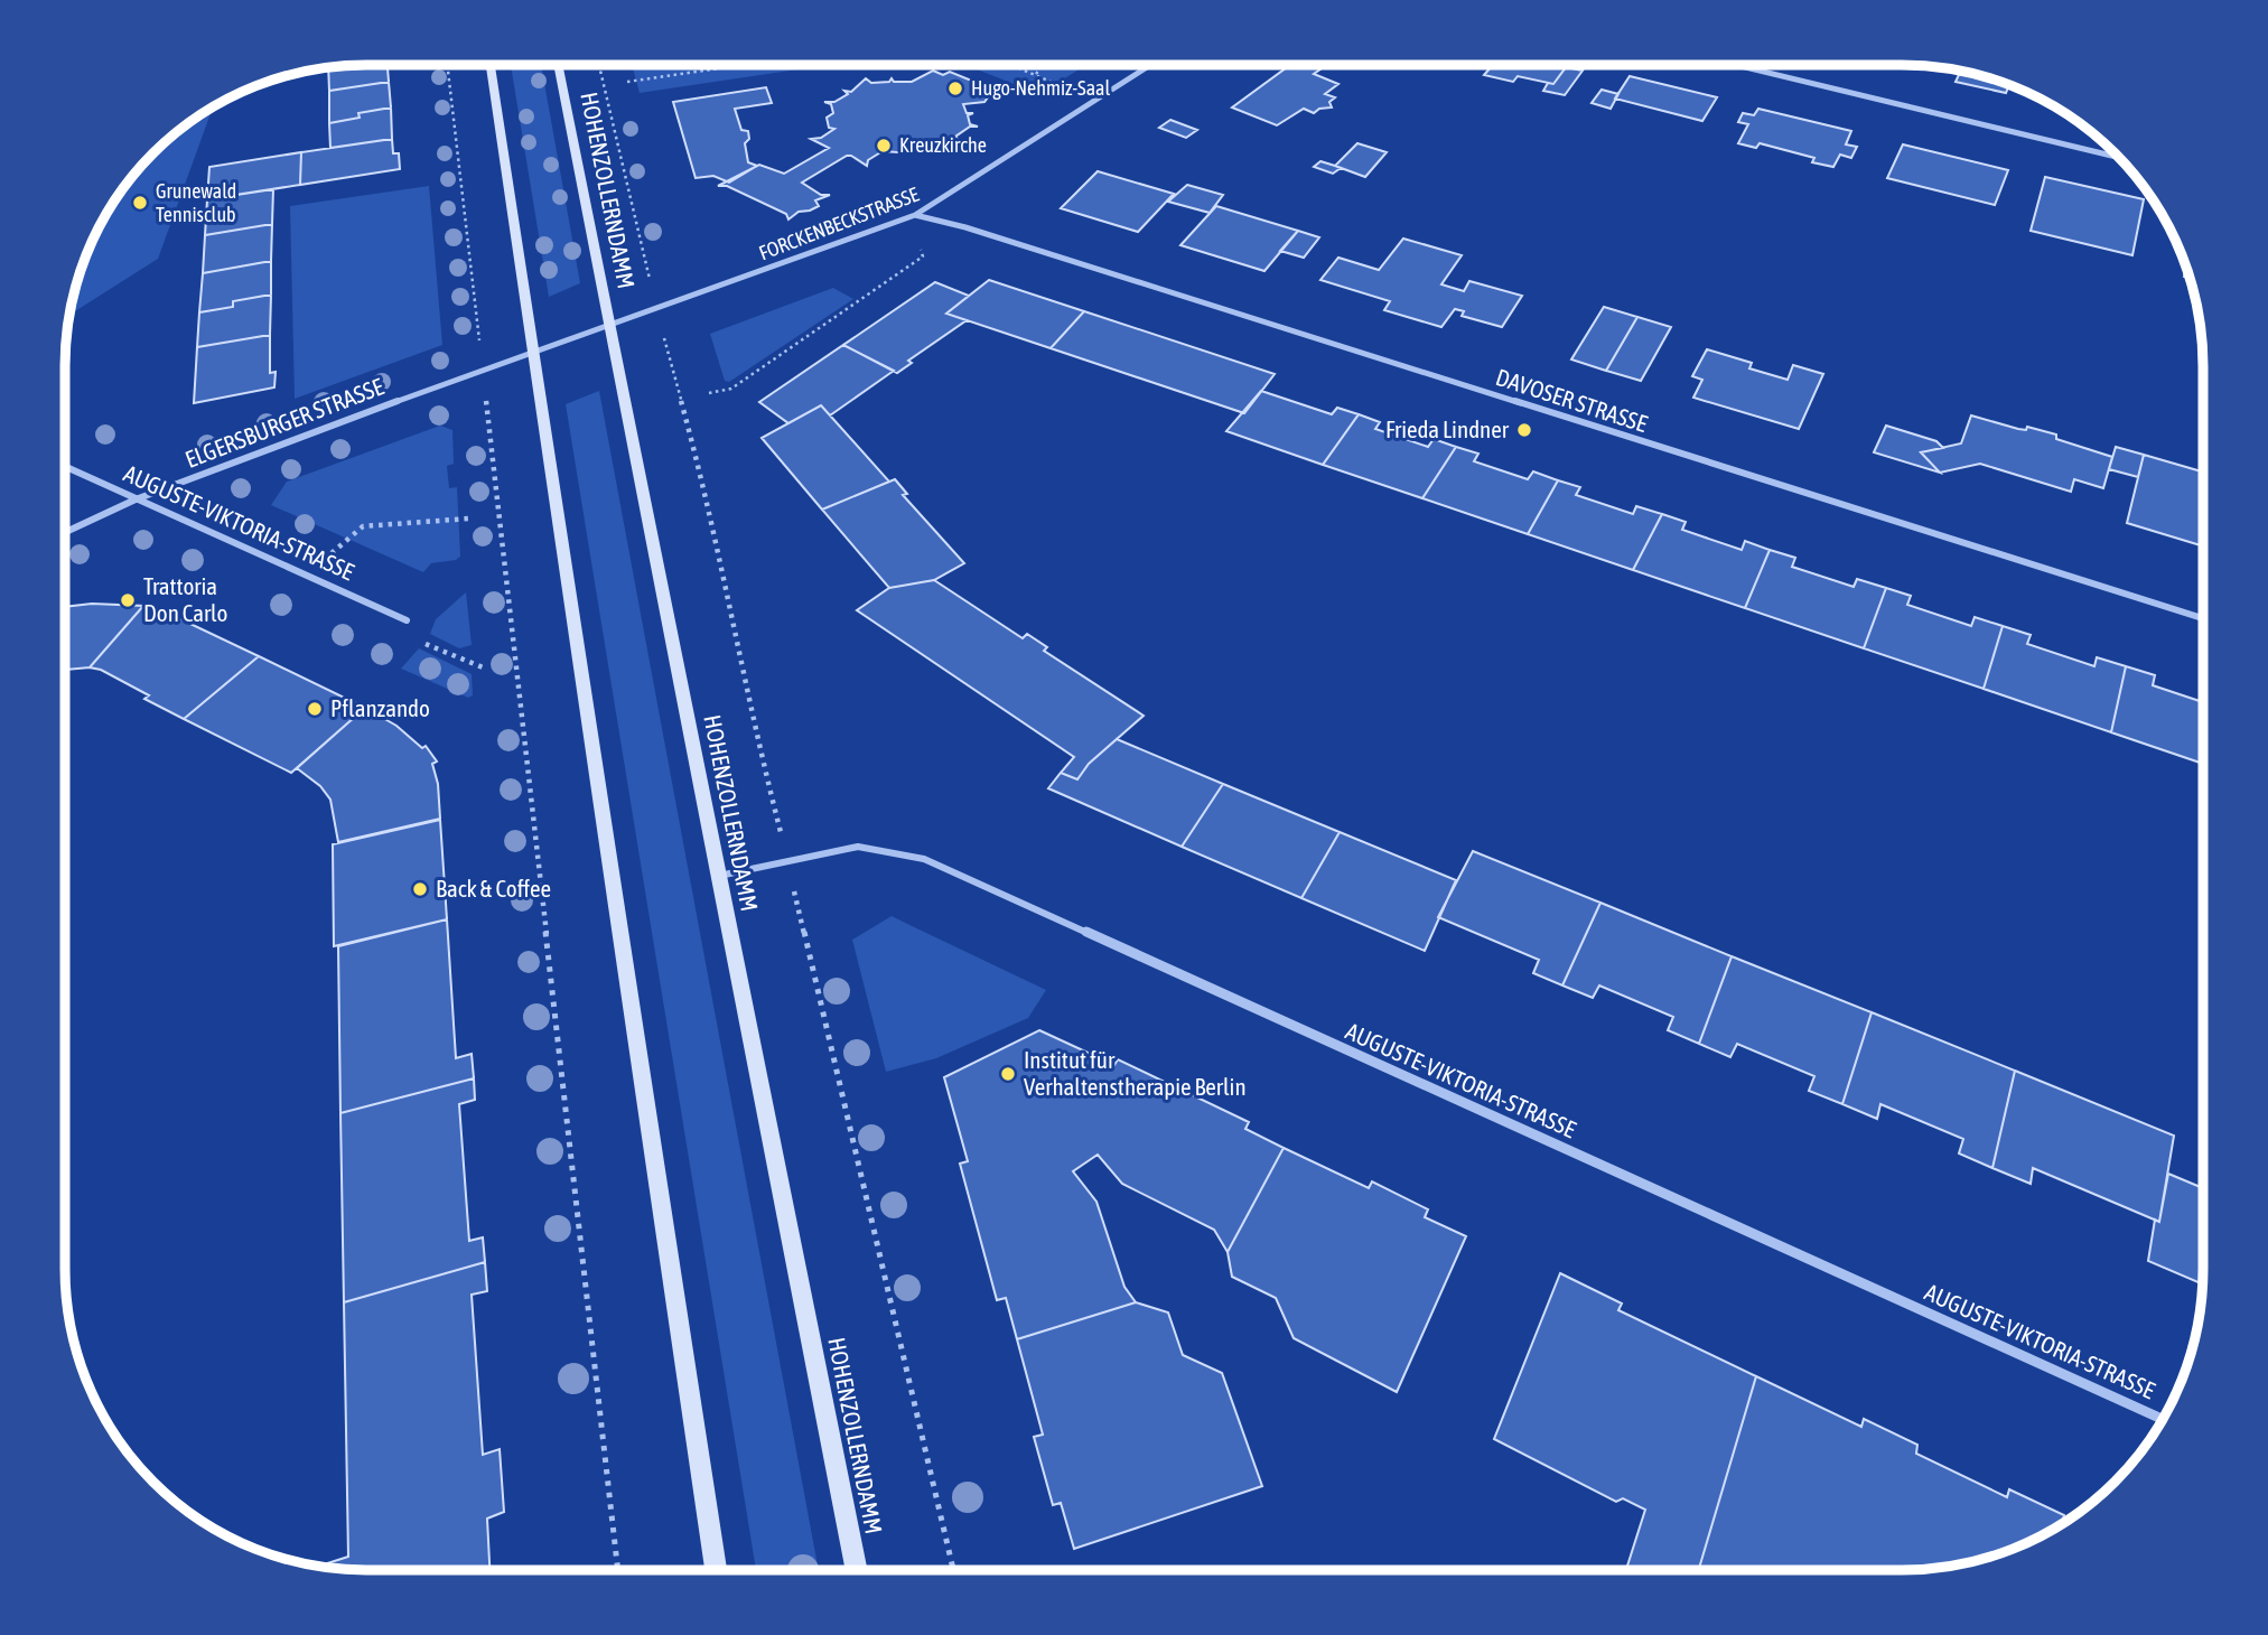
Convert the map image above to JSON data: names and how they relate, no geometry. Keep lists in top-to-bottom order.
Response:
{
  "streets": {
    "main road": ["HOHENZOLLERNDAMM"],
    "street": [
      "FORCKENBECKSTRASSE",
      "DAVOSER STRASSE",
      "ELGERSBURGER STRASSE",
      "AUGUSTE-VIKTORIA-STRASSE"
    ]
  },
  "crossings": [
    ["HOHENZOLLERNDAMM", "FORCKENBECKSTRASSE"],
    ["HOHENZOLLERNDAMM", "AUGUSTE-VIKTORIA-STRASSE"],
    ["FORCKENBECKSTRASSE", "DAVOSER STRASSE"],
    ["FORCKENBECKSTRASSE", "ELGERSBURGER STRASSE"],
    ["ELGERSBURGER STRASSE", "AUGUSTE-VIKTORIA-STRASSE"]
  ],
  "places": [
    "Hugo-Nehmiz-Saal",
    "Kreuzkirche",
    "Grunewald Tennisclub",
    "Frieda Lindner",
    "Trattoria Don Carlo",
    "Pflanzando",
    "Back & Coffee",
    "Institut für Verhaltenstherapie Berlin"
  ]
}
